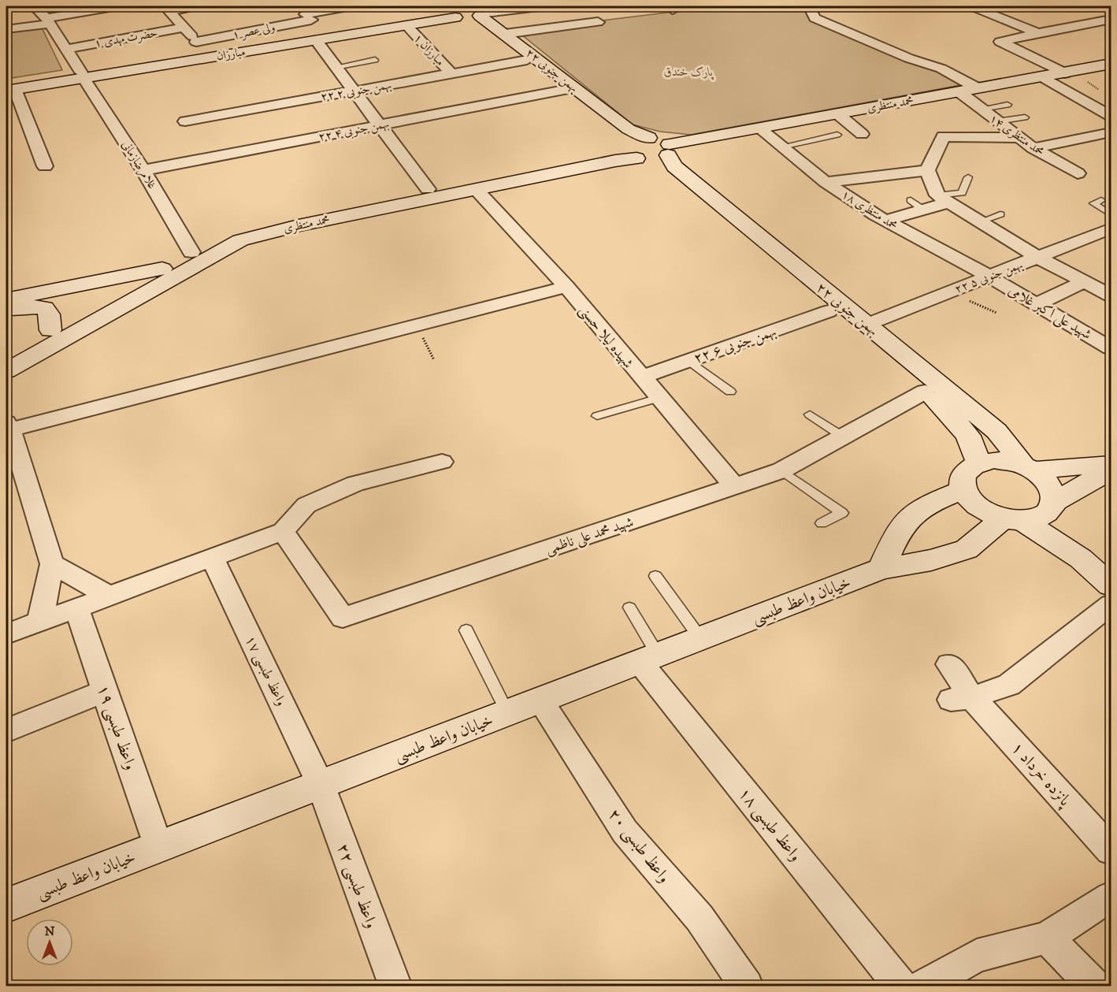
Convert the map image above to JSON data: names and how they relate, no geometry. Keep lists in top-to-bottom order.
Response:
{
  "streets": {
    "street": [
      "ولی عصر ۱",
      "حضرت مهدی ۱",
      "مبارزان ۱",
      "مبارزان",
      "۲۲ بهمن جنوبی",
      "۲۲ بهمن جنوبی ۲",
      "محمد منتظری",
      "۲۲ بهمن جنوبی ۴",
      "محمد منتظری ۱۴",
      "غلامرضازمانی",
      "محمد منتظری ۱۸",
      "۲۲ بهمن جنوبی ۵",
      "شهید علی اکبر غلامی",
      "شهیده لیلا حسنی",
      "۲۲ بهمن جنوبی ۶",
      "شهید محمد علی ناظمی",
      "خیابان واعظ طبسی",
      "واعظ طبسی ۱۷",
      "واعظ طبسی ۱۹",
      "پانزده خرداد ۱",
      "واعظ طبسی ۱۸",
      "واعظ طبسی ۲۰",
      "واعظ طبسی ۲۲"
    ]
  },
  "crossings": [
    ["ولی عصر ۱", "مبارزان"],
    ["حضرت مهدی ۱", "غلامرضازمانی"],
    ["مبارزان ۱", "مبارزان"],
    ["مبارزان ۱", "۲۲ بهمن جنوبی ۲"],
    ["مبارزان", "۲۲ بهمن جنوبی"],
    ["مبارزان", "غلامرضازمانی"],
    ["۲۲ بهمن جنوبی", "۲۲ بهمن جنوبی ۲"],
    ["۲۲ بهمن جنوبی", "محمد منتظری"],
    ["۲۲ بهمن جنوبی", "۲۲ بهمن جنوبی ۴"],
    ["۲۲ بهمن جنوبی", "۲۲ بهمن جنوبی ۵"],
    ["۲۲ بهمن جنوبی", "۲۲ بهمن جنوبی ۶"],
    ["۲۲ بهمن جنوبی", "شهید محمد علی ناظمی"],
    ["۲۲ بهمن جنوبی", "خیابان واعظ طبسی"],
    ["محمد منتظری", "محمد منتظری ۱۴"],
    ["محمد منتظری", "غلامرضازمانی"],
    ["محمد منتظری", "محمد منتظری ۱۸"],
    ["محمد منتظری", "شهیده لیلا حسنی"],
    ["۲۲ بهمن جنوبی ۴", "غلامرضازمانی"],
    ["محمد منتظری ۱۸", "۲۲ بهمن جنوبی ۵"],
    ["محمد منتظری ۱۸", "شهید علی اکبر غلامی"],
    ["۲۲ بهمن جنوبی ۵", "شهید علی اکبر غلامی"],
    ["شهیده لیلا حسنی", "۲۲ بهمن جنوبی ۶"],
    ["شهیده لیلا حسنی", "شهید محمد علی ناظمی"],
    ["خیابان واعظ طبسی", "واعظ طبسی ۱۷"],
    ["خیابان واعظ طبسی", "واعظ طبسی ۱۹"],
    ["خیابان واعظ طبسی", "واعظ طبسی ۱۸"],
    ["خیابان واعظ طبسی", "واعظ طبسی ۲۰"],
    ["خیابان واعظ طبسی", "واعظ طبسی ۲۲"],
    ["واعظ طبسی ۱۷", "واعظ طبسی ۲۲"]
  ],
  "parks": ["پارک خندق"],
  "north": "top"
}
